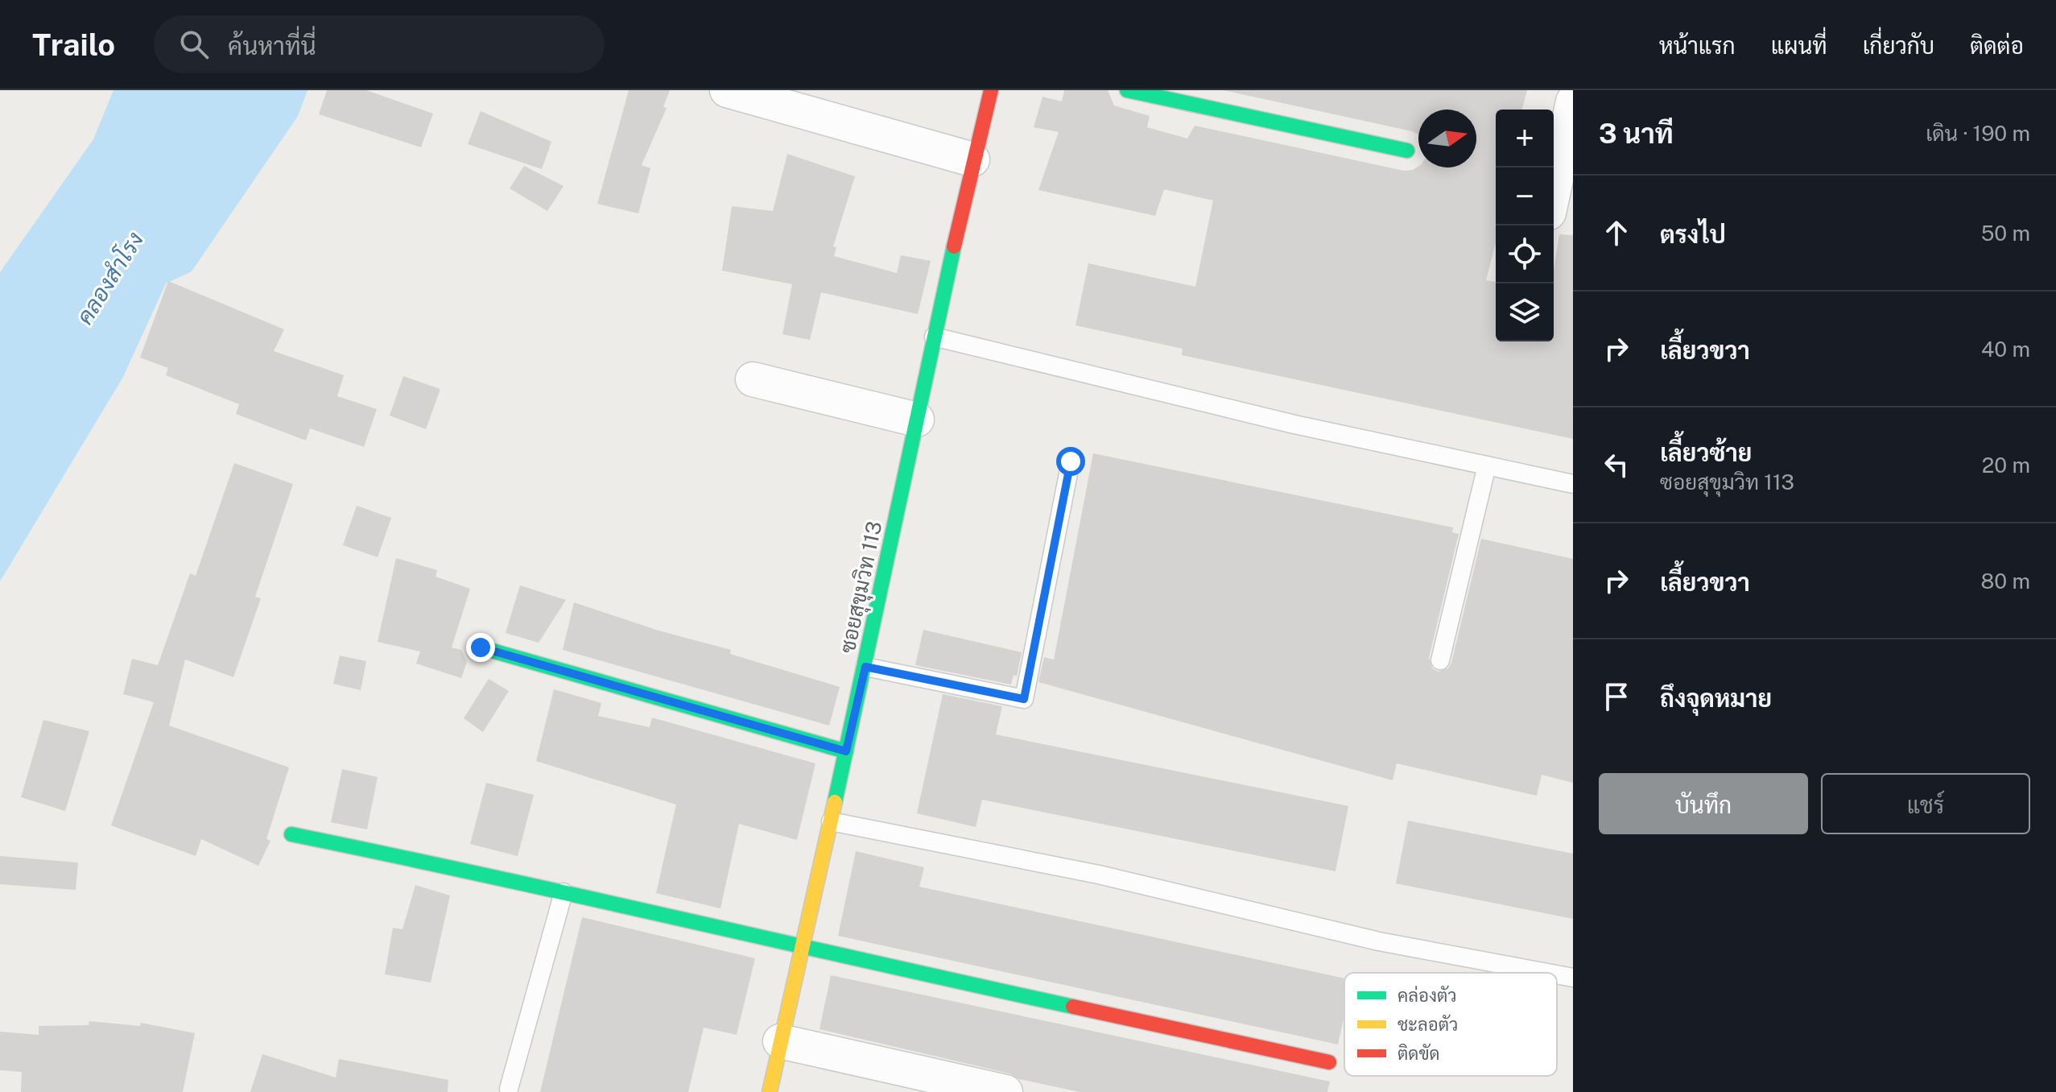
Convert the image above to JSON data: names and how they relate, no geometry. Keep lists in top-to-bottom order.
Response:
{
  "streets": {
    "street": ["ซอยสุขุมวิท 113"]
  },
  "water": ["คลองสำโรง"],
  "legend": ["คล่องตัว", "ชะลอตัว", "ติดขัด"],
  "north": "right",
  "page": {
    "header": "Trailo",
    "search": "ค้นหาที่นี่",
    "nav": [
      "หน้าแรก",
      "แผนที่",
      "เกี่ยวกับ",
      "ติดต่อ"
    ],
    "heading": ["3 นาที", "เดิน · 190 m"],
    "map_buttons": ["+", "−"],
    "list": [
      ["ตรงไป", "50 m"],
      ["เลี้ยวขวา", "40 m"],
      ["เลี้ยวซ้าย", "ซอยสุขุมวิท 113", "20 m"],
      ["เลี้ยวขวา", "80 m"],
      "ถึงจุดหมาย"
    ],
    "buttons": ["บันทึก", "แชร์"]
  }
}
